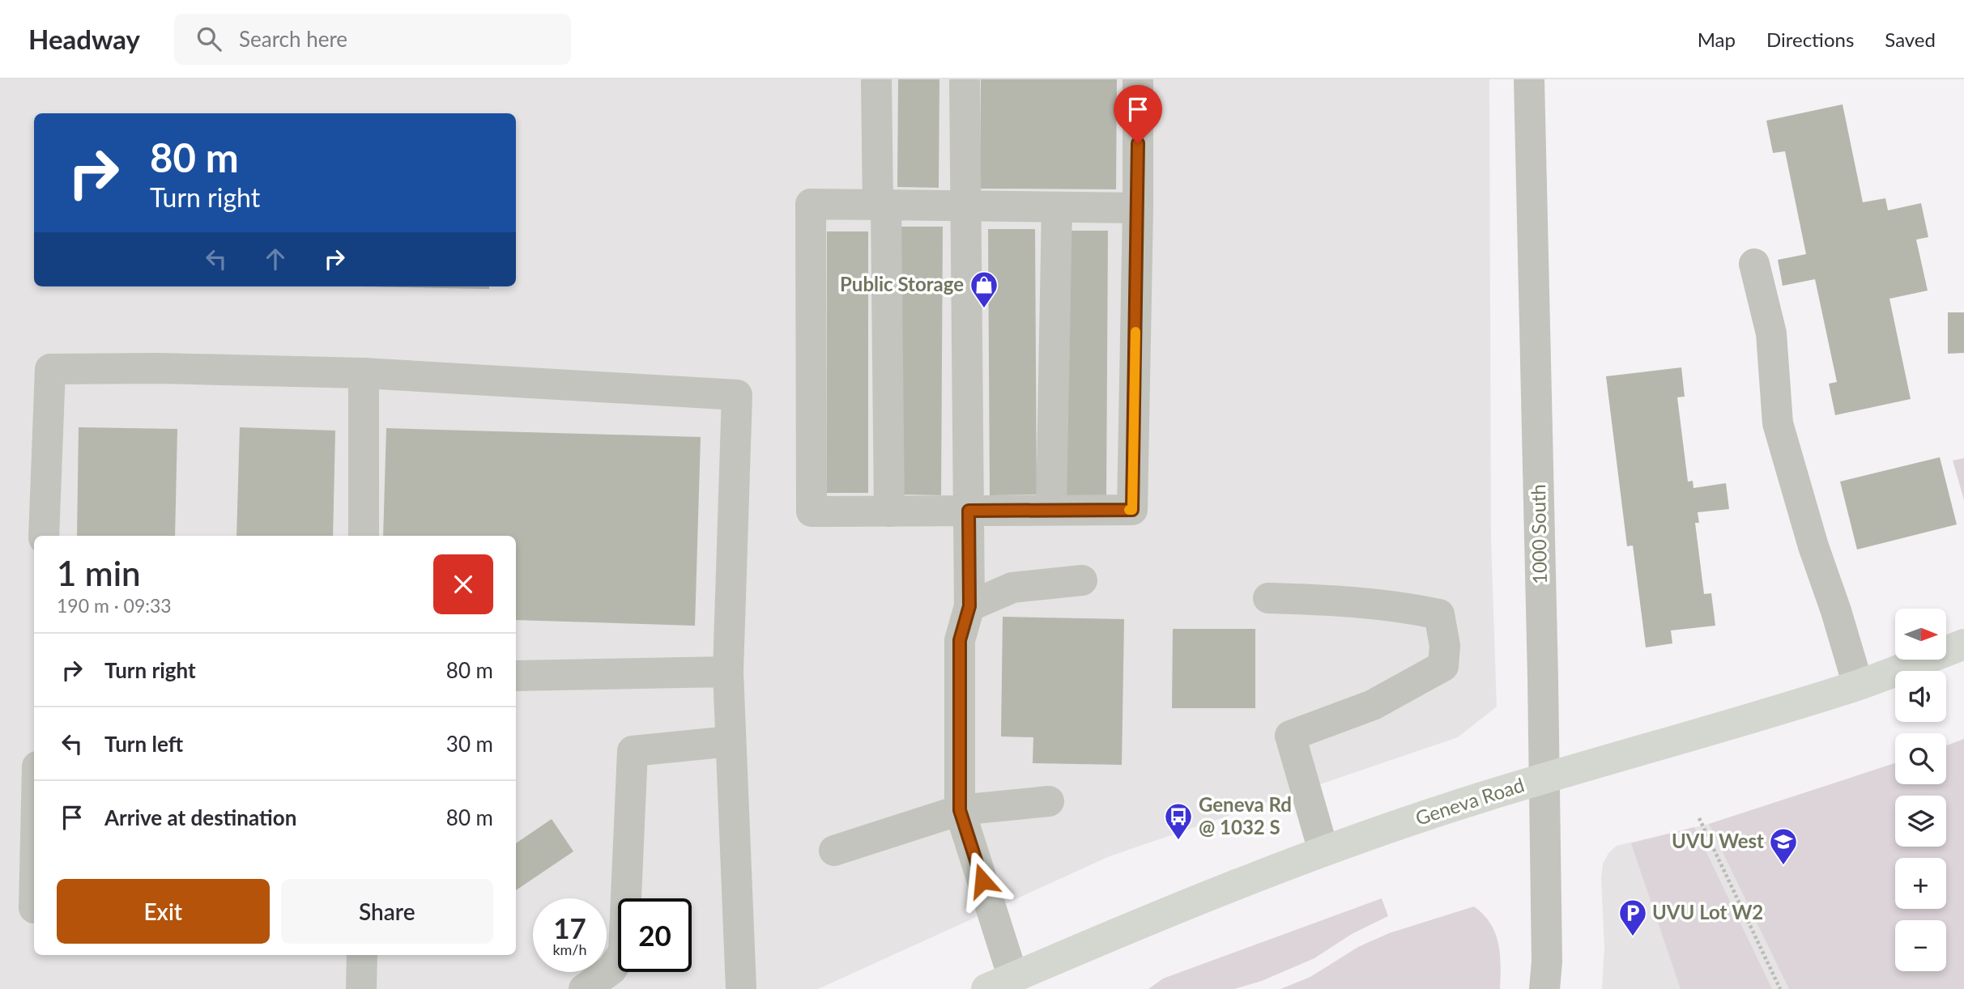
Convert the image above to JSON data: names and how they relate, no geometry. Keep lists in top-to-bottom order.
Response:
{
  "streets": {
    "main road": ["Geneva Road"],
    "street": ["1000 South"]
  },
  "crossings": [
    ["1000 South", "Geneva Road"]
  ],
  "places": {
    "shop": ["Public Storage"],
    "bus stop": ["Geneva Rd @ 1032 S"],
    "school or university": ["UVU West"],
    "parking": ["UVU Lot W2"]
  },
  "north": "right",
  "page": {
    "header": "Headway",
    "search": "Search here",
    "nav": ["Map", "Directions", "Saved"],
    "turn": ["80 m", "Turn right"],
    "heading": ["1 min", "190 m · 09:33"],
    "map_buttons": ["+", "−"],
    "list": [
      {
        "name": "Turn right",
        "value": "80 m"
      },
      {
        "name": "Turn left",
        "value": "30 m"
      },
      {
        "name": "Arrive at destination",
        "value": "80 m"
      }
    ],
    "buttons": ["Exit", "Share"],
    "speed": "17 km/h",
    "limit": "20"
  }
}
